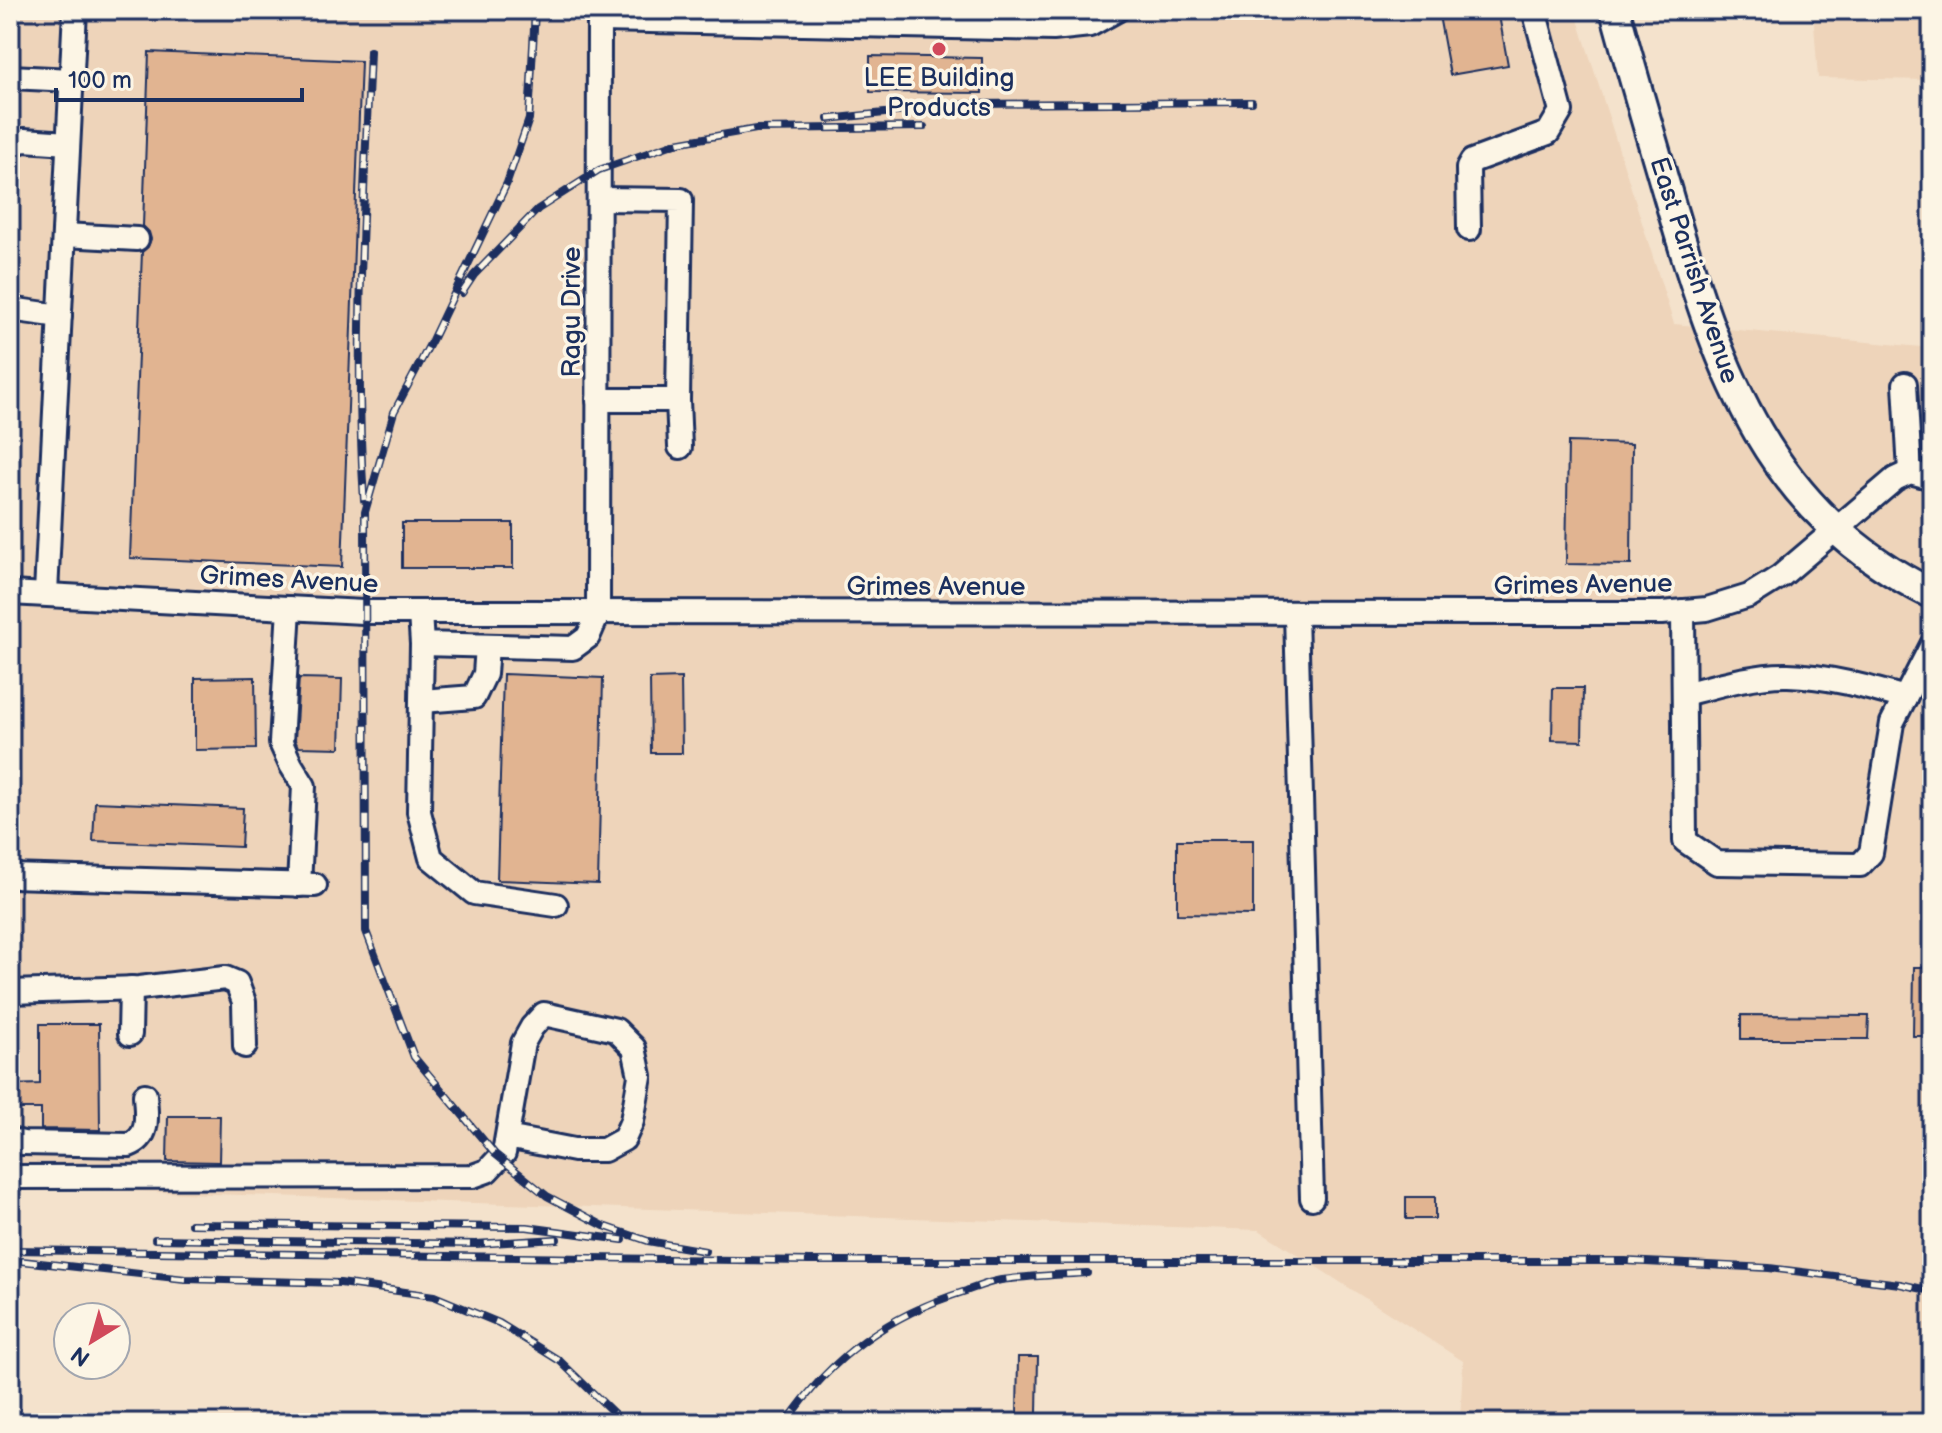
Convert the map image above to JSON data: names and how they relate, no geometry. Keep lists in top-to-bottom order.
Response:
{
  "streets": {
    "main road": ["East Parrish Avenue"],
    "street": ["Ragu Drive", "Grimes Avenue"]
  },
  "crossings": [
    ["East Parrish Avenue", "Grimes Avenue"],
    ["Ragu Drive", "Grimes Avenue"]
  ],
  "places": ["LEE Building Products"],
  "scale_bar": "100 m",
  "north": "bottom left"
}
